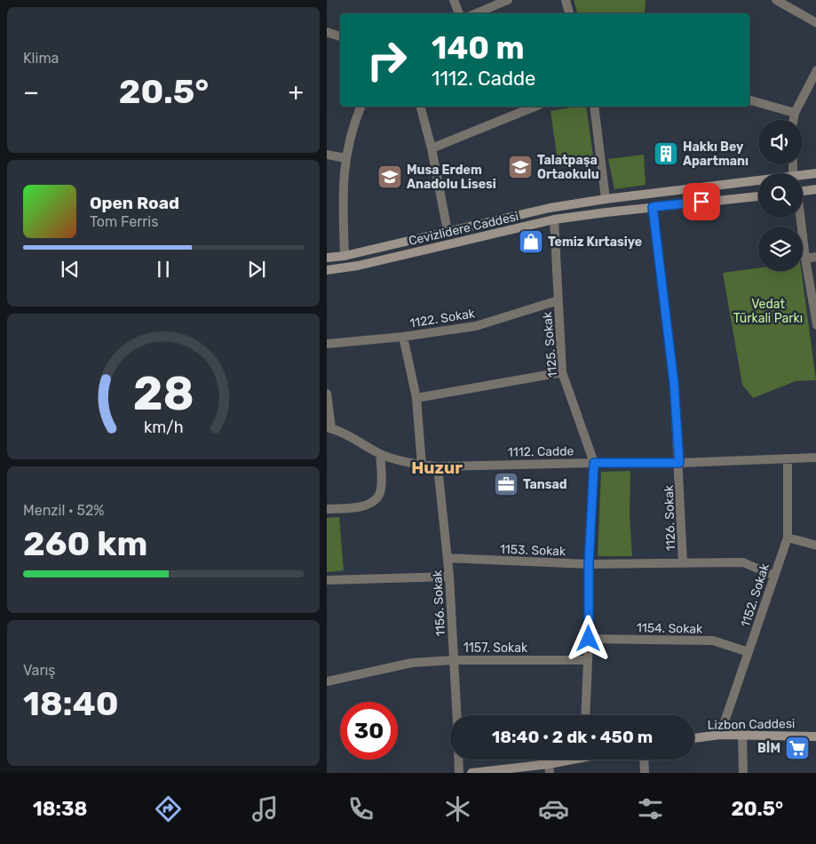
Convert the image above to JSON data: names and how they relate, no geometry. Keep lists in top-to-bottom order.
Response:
{
  "streets": {
    "main road": ["Cevizlidere Caddesi", "Lizbon Caddesi"],
    "street": [
      "1122. Sokak",
      "1125. Sokak",
      "1112. Cadde",
      "1126. Sokak",
      "1153. Sokak",
      "1152. Sokak",
      "1156. Sokak",
      "1154. Sokak",
      "1157. Sokak"
    ]
  },
  "crossings": [
    ["Cevizlidere Caddesi", "1125. Sokak"],
    ["Cevizlidere Caddesi", "1126. Sokak"],
    ["1122. Sokak", "1125. Sokak"],
    ["1125. Sokak", "1112. Cadde"],
    ["1112. Cadde", "1126. Sokak"],
    ["1112. Cadde", "1152. Sokak"],
    ["1112. Cadde", "1156. Sokak"],
    ["1126. Sokak", "1153. Sokak"],
    ["1153. Sokak", "1152. Sokak"],
    ["1153. Sokak", "1156. Sokak"],
    ["1152. Sokak", "1154. Sokak"],
    ["1152. Sokak", "Lizbon Caddesi"],
    ["1156. Sokak", "1157. Sokak"]
  ],
  "districts": ["Huzur"],
  "parks": ["Vedat Türkali Parkı"],
  "places": {
    "building": ["Hakkı Bey Apartmanı"],
    "school or university": ["Talatpaşa Ortaokulu", "Musa Erdem Anadolu Lisesi"],
    "shop": ["Temiz Kırtasiye"],
    "office": ["Tansad"],
    "supermarket": ["BİM"]
  },
  "page": {
    "tile": [
      "Klima",
      ["Menzil · 52%", "260 km"],
      ["Varış", "18:40"]
    ],
    "turn": ["140 m", "1112. Cadde"],
    "heat": ["−", "20.5°", "+"],
    "song": ["Open Road", "Tom Ferris"],
    "limit": "30",
    "trip": "18:40 · 2 dk · 450 m",
    "tabs": ["18:38", "20.5°"],
    "gauge": ["28", "km/h"]
  }
}
